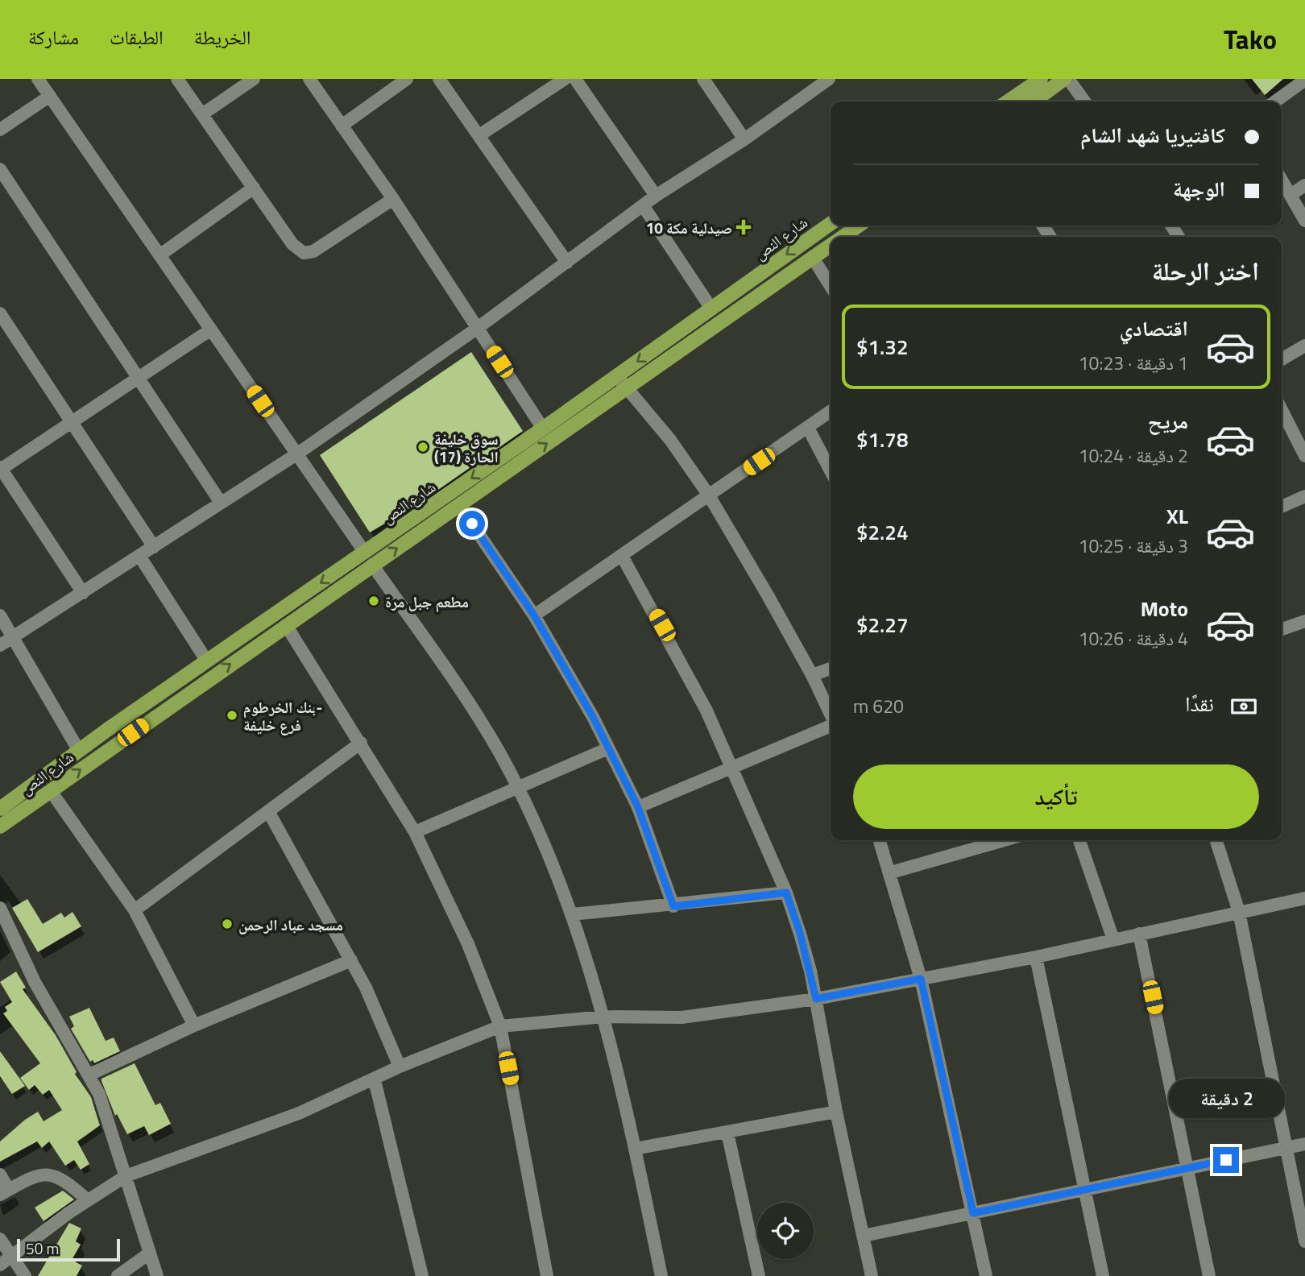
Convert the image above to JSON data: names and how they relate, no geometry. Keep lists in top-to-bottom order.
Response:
{
  "streets": {
    "main road": ["شارع النص"]
  },
  "places": {
    "health": ["صيدلية مكة 10"],
    "other": [
      "سوق خليفة الحارة (17)",
      "مطعم جبل مرة",
      "بنك الخرطوم- فرع خليفة",
      "مسجد عباد الرحمن"
    ]
  },
  "scale_bar": "50 m",
  "page": {
    "header": "Tako",
    "nav": ["الخريطة", "الطبقات", "مشاركة"],
    "banner": ["كافتيريا شهد الشام", "الوجهة"],
    "heading": "اختر الرحلة",
    "list": [
      {
        "name": "اقتصادي",
        "note": "1 دقيقة · 10:23",
        "value": "$1.32"
      },
      {
        "name": "مريح",
        "note": "2 دقيقة · 10:24",
        "value": "$1.78"
      },
      {
        "name": "XL",
        "note": "3 دقيقة · 10:25",
        "value": "$2.24"
      },
      {
        "name": "Moto",
        "note": "4 دقيقة · 10:26",
        "value": "$2.27"
      }
    ],
    "pay": ["نقدًا", "620 m"],
    "buttons": "تأكيد",
    "bubble": "2 دقيقة",
    "scale": "50 m"
  }
}
